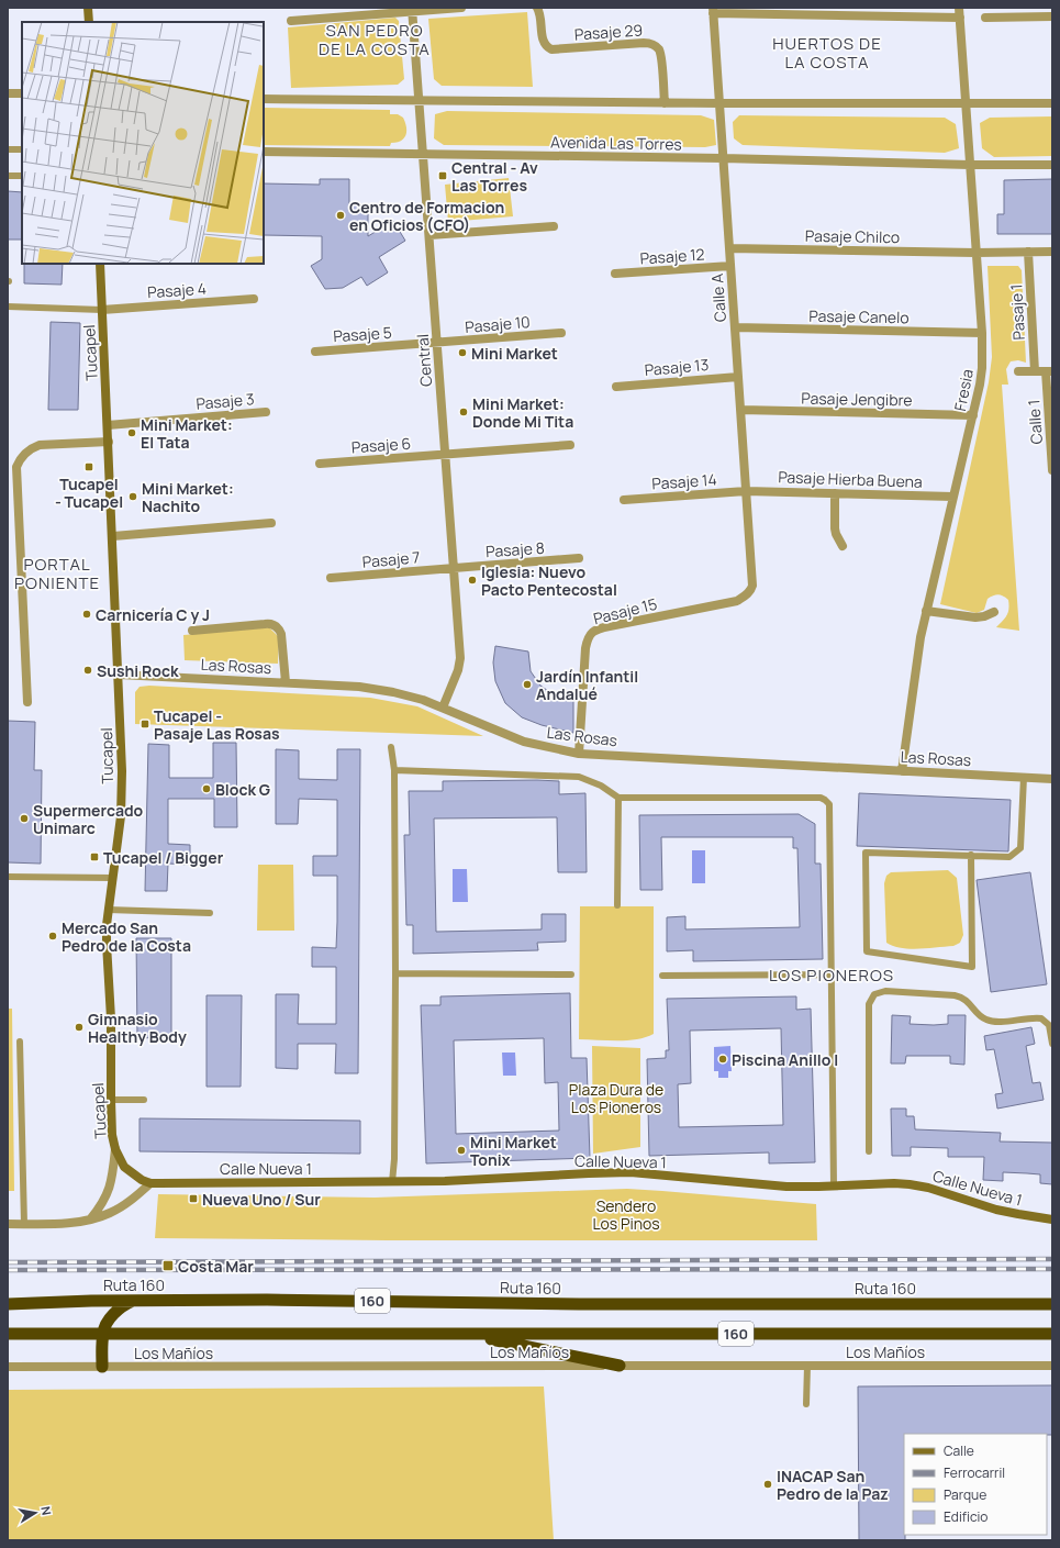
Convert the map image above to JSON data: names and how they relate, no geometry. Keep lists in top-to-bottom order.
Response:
{
  "streets": {
    "highway": ["Ruta 160", "160"],
    "main road": ["Tucapel", "Calle Nueva 1"],
    "street": [
      "Pasaje 29",
      "Avenida Las Torres",
      "Pasaje Chilco",
      "Pasaje 12",
      "Pasaje 4",
      "Calle A",
      "Pasaje 1",
      "Pasaje Canelo",
      "Pasaje 10",
      "Pasaje 5",
      "Central",
      "Pasaje 13",
      "Fresia",
      "Pasaje Jengibre",
      "Pasaje 3",
      "Calle 1",
      "Pasaje 6",
      "Pasaje Hierba Buena",
      "Pasaje 14",
      "Pasaje 8",
      "Pasaje 7",
      "Pasaje 15",
      "Las Rosas",
      "Los Mañíos"
    ]
  },
  "crossings": [
    ["Avenida Las Torres", "Calle A"],
    ["Avenida Las Torres", "Central"],
    ["Avenida Las Torres", "Fresia"],
    ["Pasaje Chilco", "Calle A"],
    ["Pasaje Chilco", "Fresia"],
    ["Pasaje 12", "Calle A"],
    ["Pasaje 4", "Tucapel"],
    ["Calle A", "Pasaje Canelo"],
    ["Calle A", "Pasaje 13"],
    ["Calle A", "Pasaje Jengibre"],
    ["Calle A", "Pasaje Hierba Buena"],
    ["Calle A", "Pasaje 14"],
    ["Calle A", "Pasaje 15"],
    ["Pasaje Canelo", "Fresia"],
    ["Pasaje 10", "Pasaje 5"],
    ["Pasaje 10", "Central"],
    ["Pasaje 5", "Central"],
    ["Tucapel", "Pasaje 3"],
    ["Tucapel", "Las Rosas"],
    ["Tucapel", "Calle Nueva 1"],
    ["Central", "Pasaje 6"],
    ["Central", "Pasaje 8"],
    ["Central", "Pasaje 7"],
    ["Central", "Las Rosas"],
    ["Fresia", "Pasaje Jengibre"],
    ["Fresia", "Pasaje Hierba Buena"],
    ["Fresia", "Las Rosas"],
    ["Pasaje Hierba Buena", "Pasaje 14"],
    ["Pasaje 8", "Pasaje 7"],
    ["Pasaje 15", "Las Rosas"]
  ],
  "districts": [
    "SAN PEDRO DE LA COSTA",
    "HUERTOS DE LA COSTA",
    "PORTAL PONIENTE",
    "LOS PIONEROS"
  ],
  "parks": ["Plaza Dura de Los Pioneros", "Sendero Los Pinos"],
  "places": {
    "transit": [
      "Central - Av Las Torres",
      "Tucapel - Tucapel",
      "Tucapel - Pasaje Las Rosas",
      "Tucapel / Bigger",
      "Nueva Uno / Sur",
      "Costa Mar"
    ],
    "other": [
      "Centro de Formacion en Oficios (CFO)",
      "Mini Market",
      "Mini Market: Donde Mi Tita",
      "Mini Market: El Tata",
      "Mini Market: Nachito",
      "Iglesia: Nuevo Pacto Pentecostal",
      "Carnicería C y J",
      "Sushi Rock",
      "Jardín Infantil Andalué",
      "Block G",
      "Supermercado Unimarc",
      "Mercado San Pedro de la Costa",
      "Gimnasio Healthy Body",
      "Piscina Anillo I",
      "Mini Market Tonix",
      "INACAP San Pedro de la Paz"
    ]
  },
  "legend": [
    "Calle",
    "Ferrocarril",
    "Parque",
    "Edificio"
  ],
  "north": "right"
}
